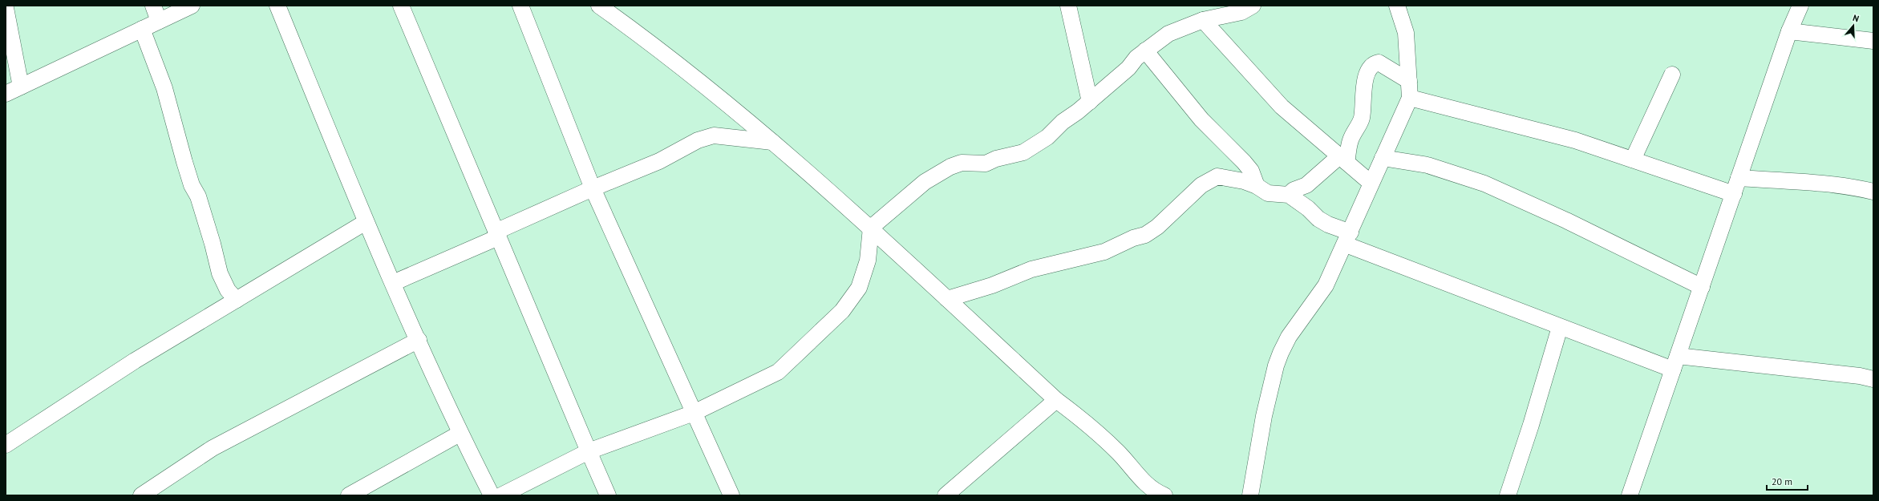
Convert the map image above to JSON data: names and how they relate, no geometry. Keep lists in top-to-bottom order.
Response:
{
  "scale_bar": "20 m",
  "north": "top"
}
